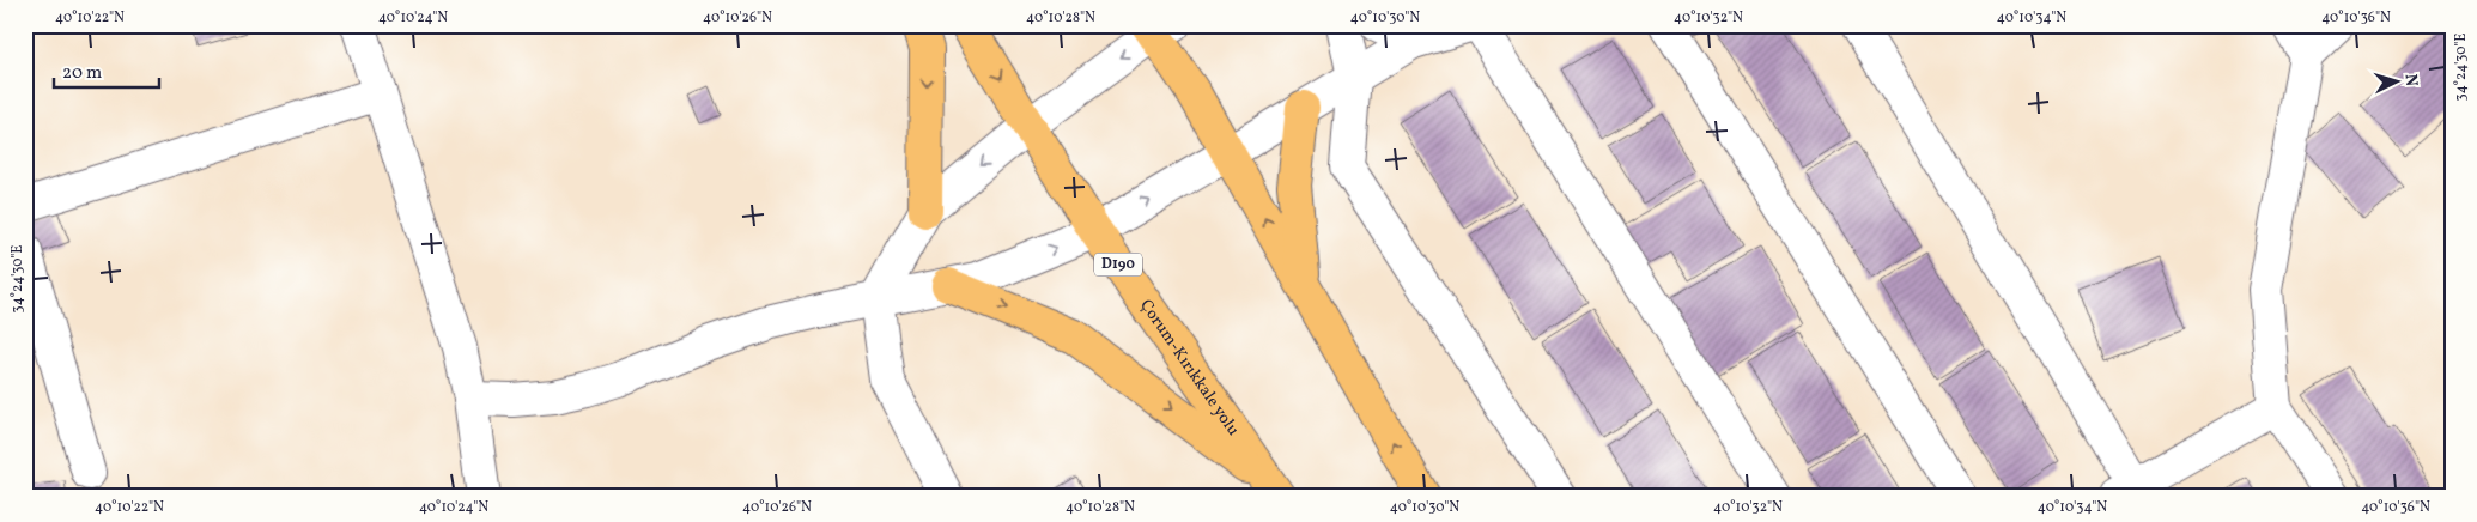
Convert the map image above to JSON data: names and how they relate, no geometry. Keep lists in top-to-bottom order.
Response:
{
  "streets": {
    "highway": ["D190", "Çorum-Kırıkkale yolu"]
  },
  "scale_bar": "20 m",
  "north": "right",
  "coordinates": [
    "40°10'22\"N",
    "40°10'24\"N",
    "40°10'26\"N",
    "40°10'28\"N",
    "40°10'30\"N",
    "40°10'32\"N",
    "40°10'34\"N",
    "40°10'36\"N",
    "34°24'30\"E"
  ]
}
